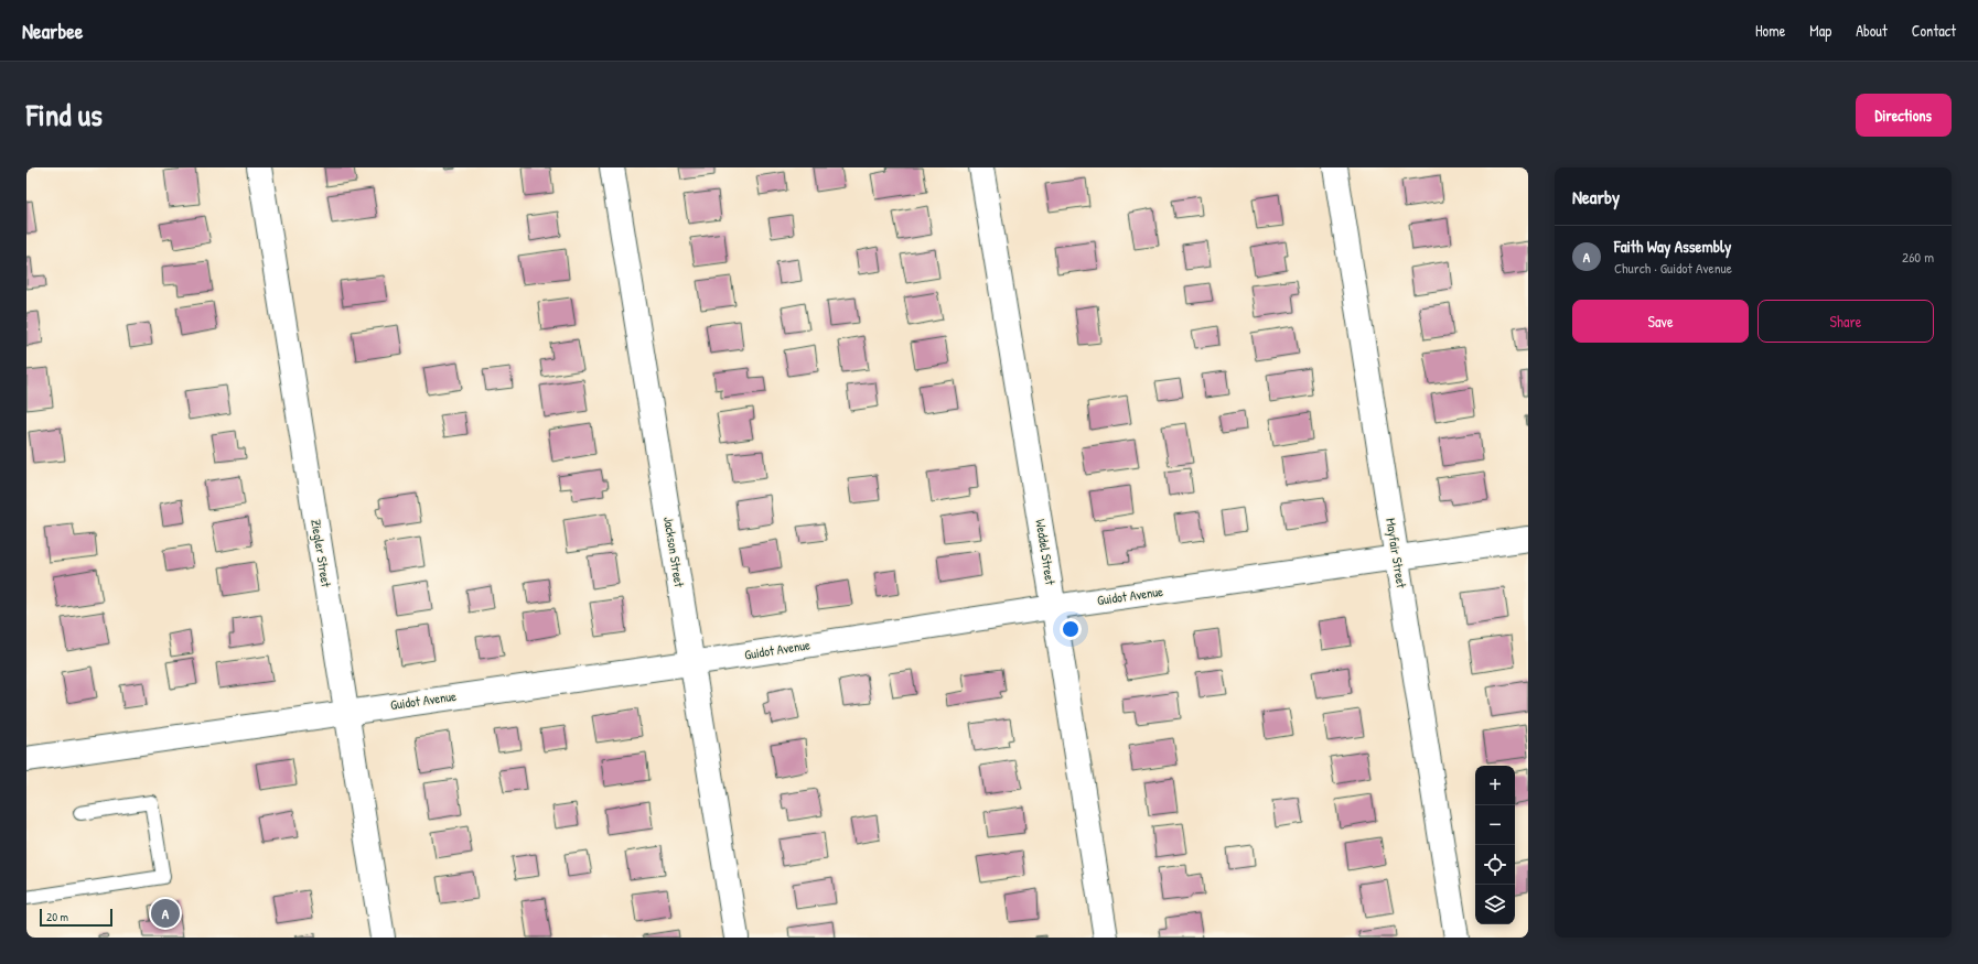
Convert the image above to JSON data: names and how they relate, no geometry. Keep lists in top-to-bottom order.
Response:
{
  "streets": {
    "street": [
      "Jackson Street",
      "Weddel Street",
      "Ziegler Street",
      "Mayfair Street",
      "Guidot Avenue"
    ]
  },
  "crossings": [
    ["Jackson Street", "Guidot Avenue"],
    ["Weddel Street", "Guidot Avenue"],
    ["Ziegler Street", "Guidot Avenue"],
    ["Mayfair Street", "Guidot Avenue"]
  ],
  "scale_bar": "20 m",
  "page": {
    "header": "Nearbee",
    "nav": [
      "Home",
      "Map",
      "About",
      "Contact"
    ],
    "title": "Find us",
    "buttons": [
      "Directions",
      ["Save", "Share"]
    ],
    "heading": "Nearby",
    "list": [
      {
        "mark": "A",
        "name": "Faith Way Assembly",
        "note": "Church · Guidot Avenue",
        "value": "260 m"
      }
    ],
    "map_buttons": ["+", "−"],
    "pins": "A",
    "scale": "20 m"
  }
}
